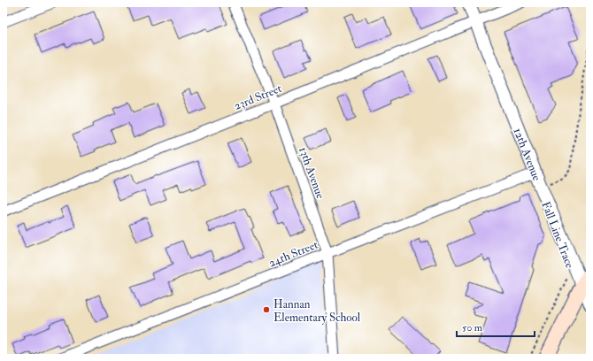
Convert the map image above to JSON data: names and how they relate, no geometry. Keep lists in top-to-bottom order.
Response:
{
  "streets": {
    "street": [
      "23rd Street",
      "12th Avenue",
      "13th Avenue",
      "24th Street"
    ],
    "path": ["Fall Line Trace"]
  },
  "crossings": [
    ["23rd Street", "12th Avenue"],
    ["23rd Street", "13th Avenue"],
    ["12th Avenue", "Fall Line Trace"],
    ["12th Avenue", "24th Street"],
    ["13th Avenue", "24th Street"]
  ],
  "places": ["Hannan Elementary School"],
  "scale_bar": "50 m"
}
